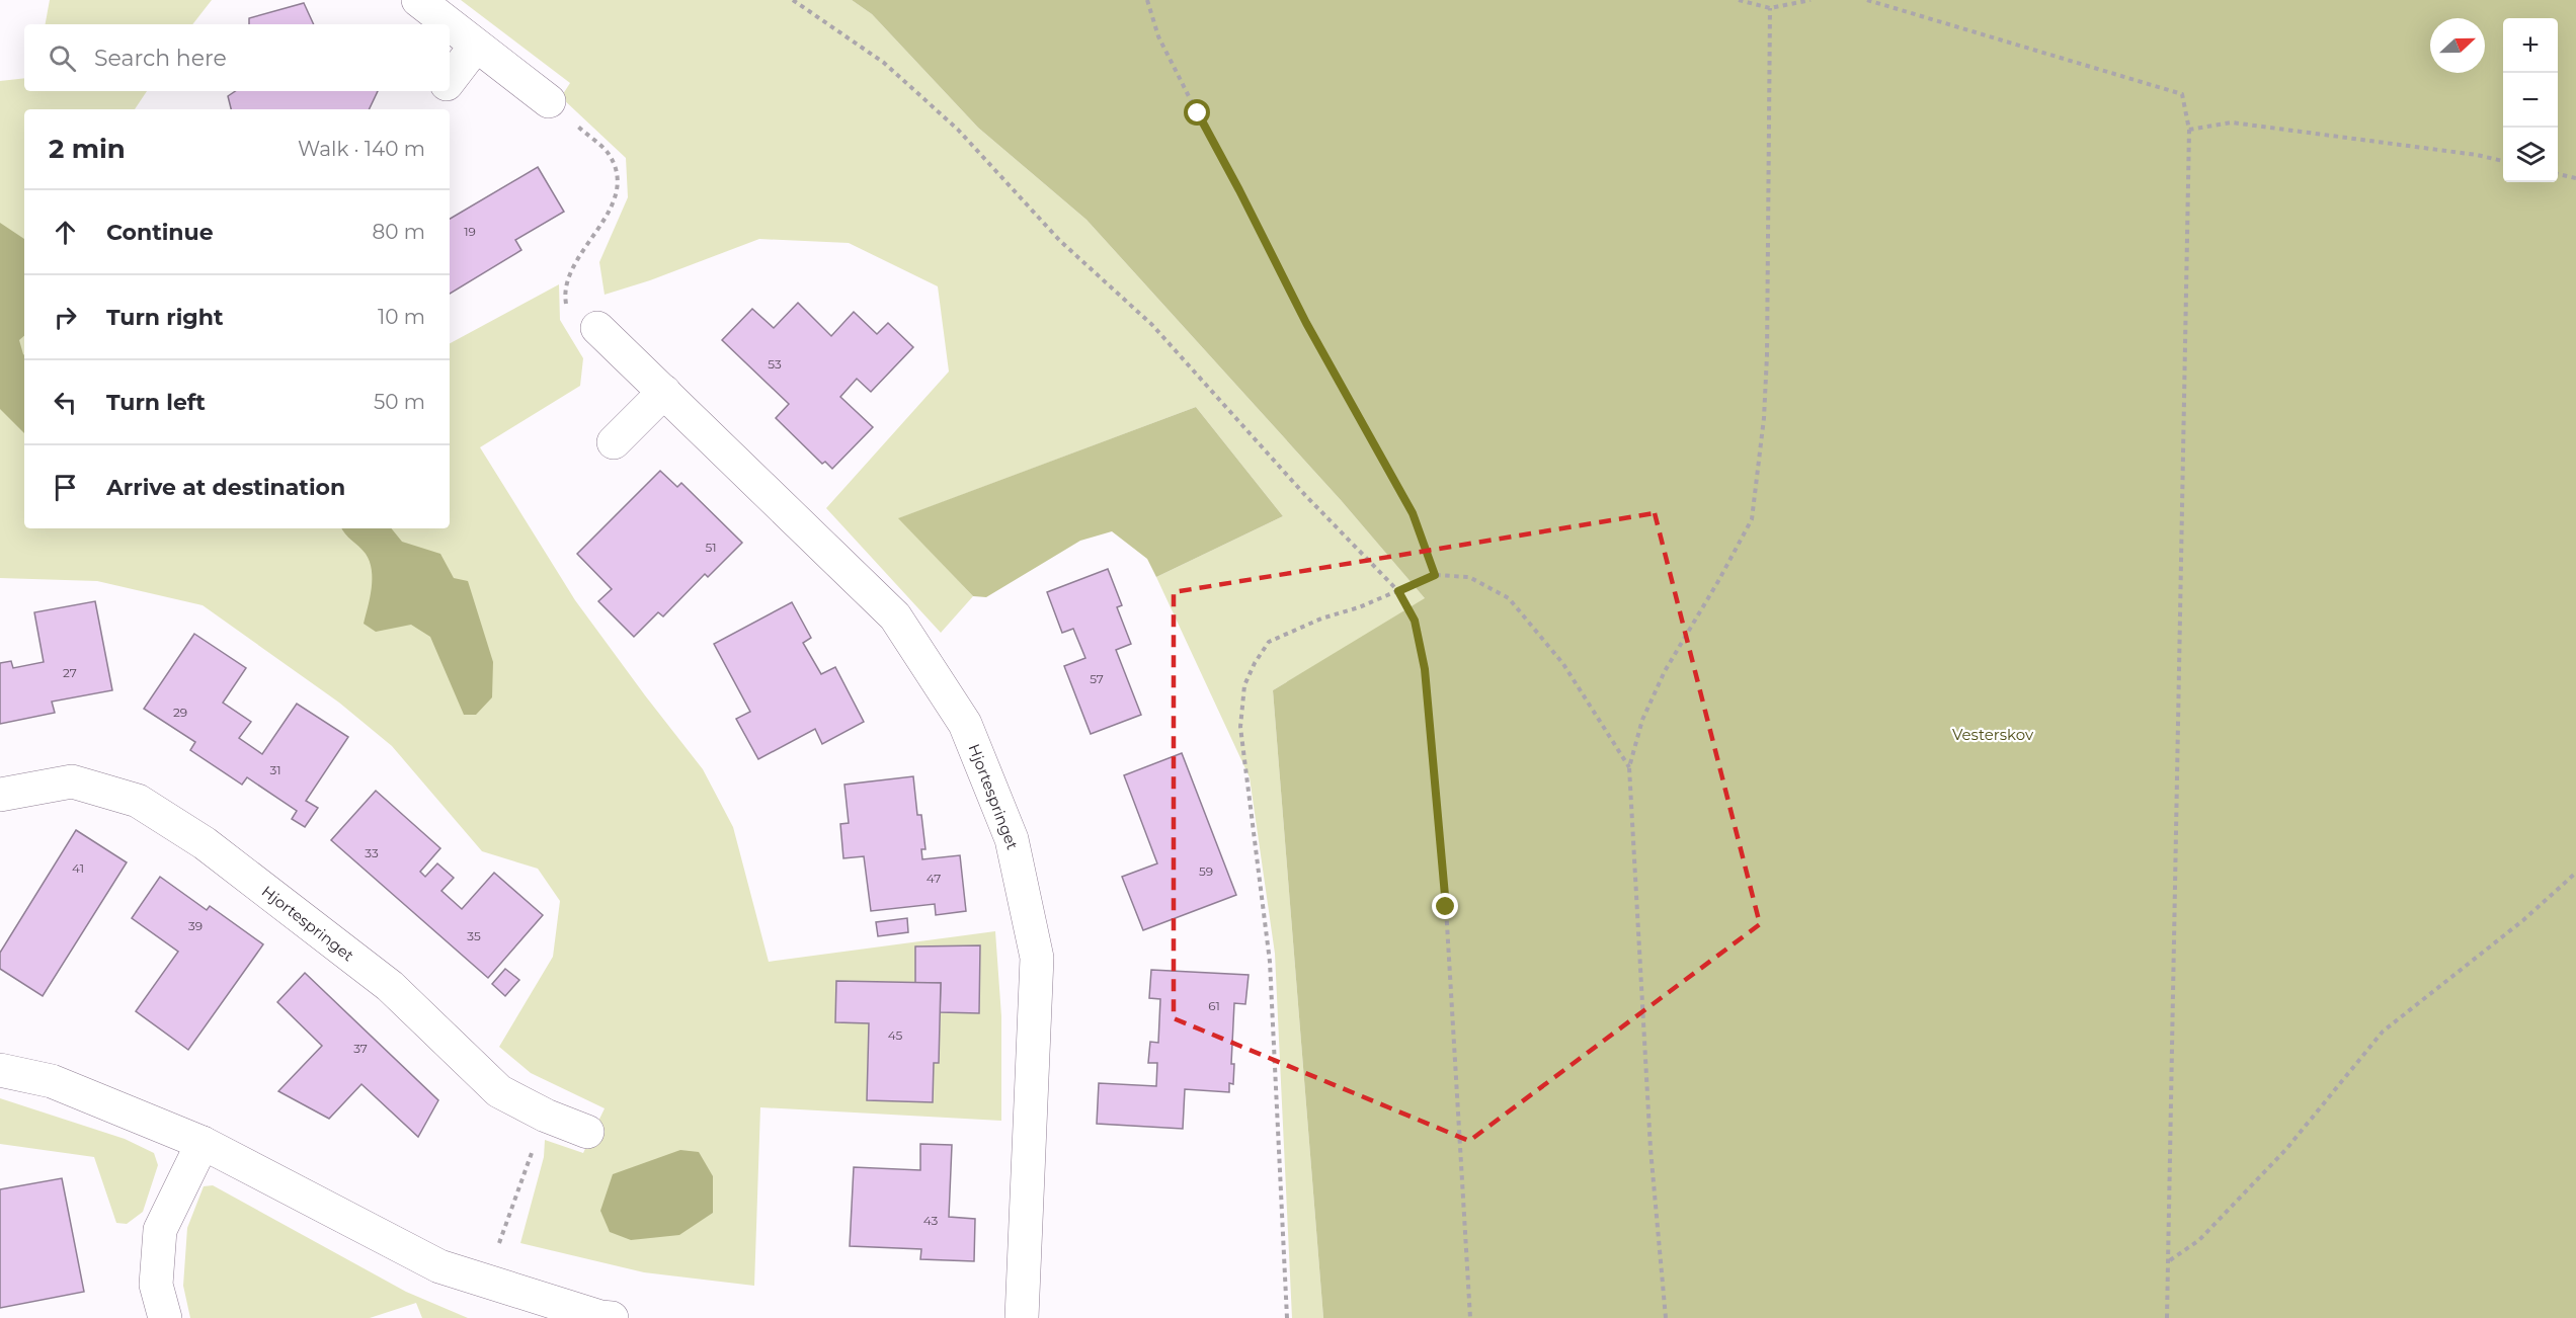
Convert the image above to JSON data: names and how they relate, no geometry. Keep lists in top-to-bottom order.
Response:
{
  "streets": {
    "street": ["Hjortespringet"]
  },
  "parks": ["Vesterskov"],
  "house_numbers": [
    "19",
    "53",
    "51",
    "27",
    "57",
    "29",
    "31",
    "33",
    "41",
    "59",
    "47",
    "39",
    "35",
    "61",
    "45",
    "37",
    "43"
  ],
  "north": "right",
  "page": {
    "map_buttons": ["+", "−"],
    "search": "Search here",
    "heading": ["2 min", "Walk · 140 m"],
    "list": [
      ["Continue", "80 m"],
      ["Turn right", "10 m"],
      ["Turn left", "50 m"],
      "Arrive at destination"
    ]
  }
}
